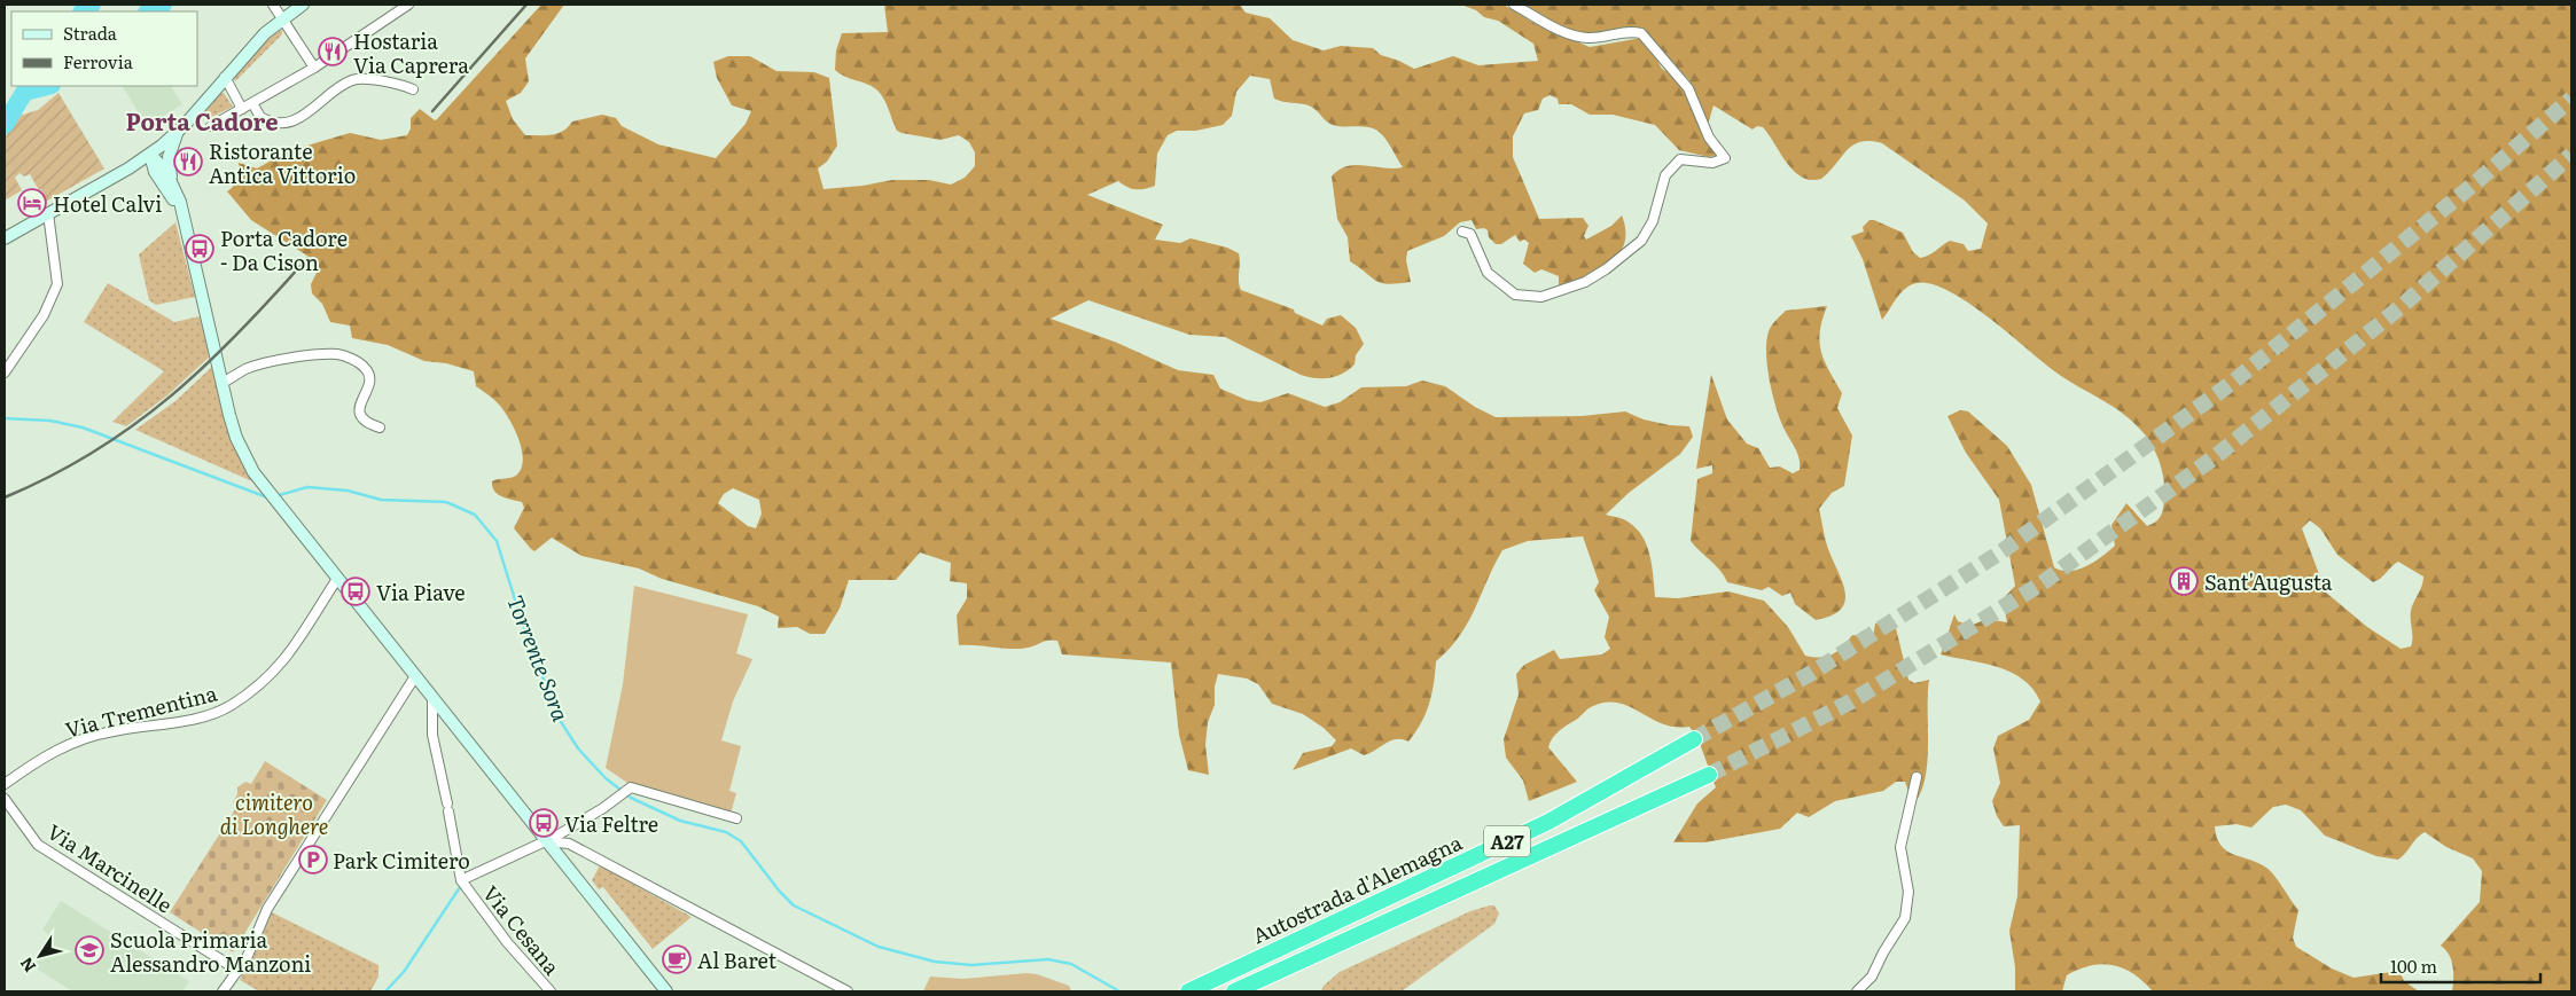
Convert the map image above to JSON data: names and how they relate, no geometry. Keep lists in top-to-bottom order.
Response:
{
  "streets": {
    "highway": ["A27", "Autostrada d'Alemagna"],
    "street": ["Via Trementina", "Via Marcinelle", "Via Cesana"]
  },
  "districts": ["Porta Cadore"],
  "water": ["Torrente Sora"],
  "parks": ["cimitero di Longhere"],
  "places": {
    "restaurant": ["Hostaria Via Caprera", "Ristorante Antica Vittorio"],
    "hotel": ["Hotel Calvi"],
    "bus stop": ["Porta Cadore - Da Cison", "Via Piave", "Via Feltre"],
    "building": ["Sant'Augusta"],
    "parking": ["Park Cimitero"],
    "school or university": ["Scuola Primaria Alessandro Manzoni"],
    "cafe": ["Al Baret"]
  },
  "legend": ["Strada", "Ferrovia"],
  "scale_bar": "100 m",
  "north": "bottom left"
}
